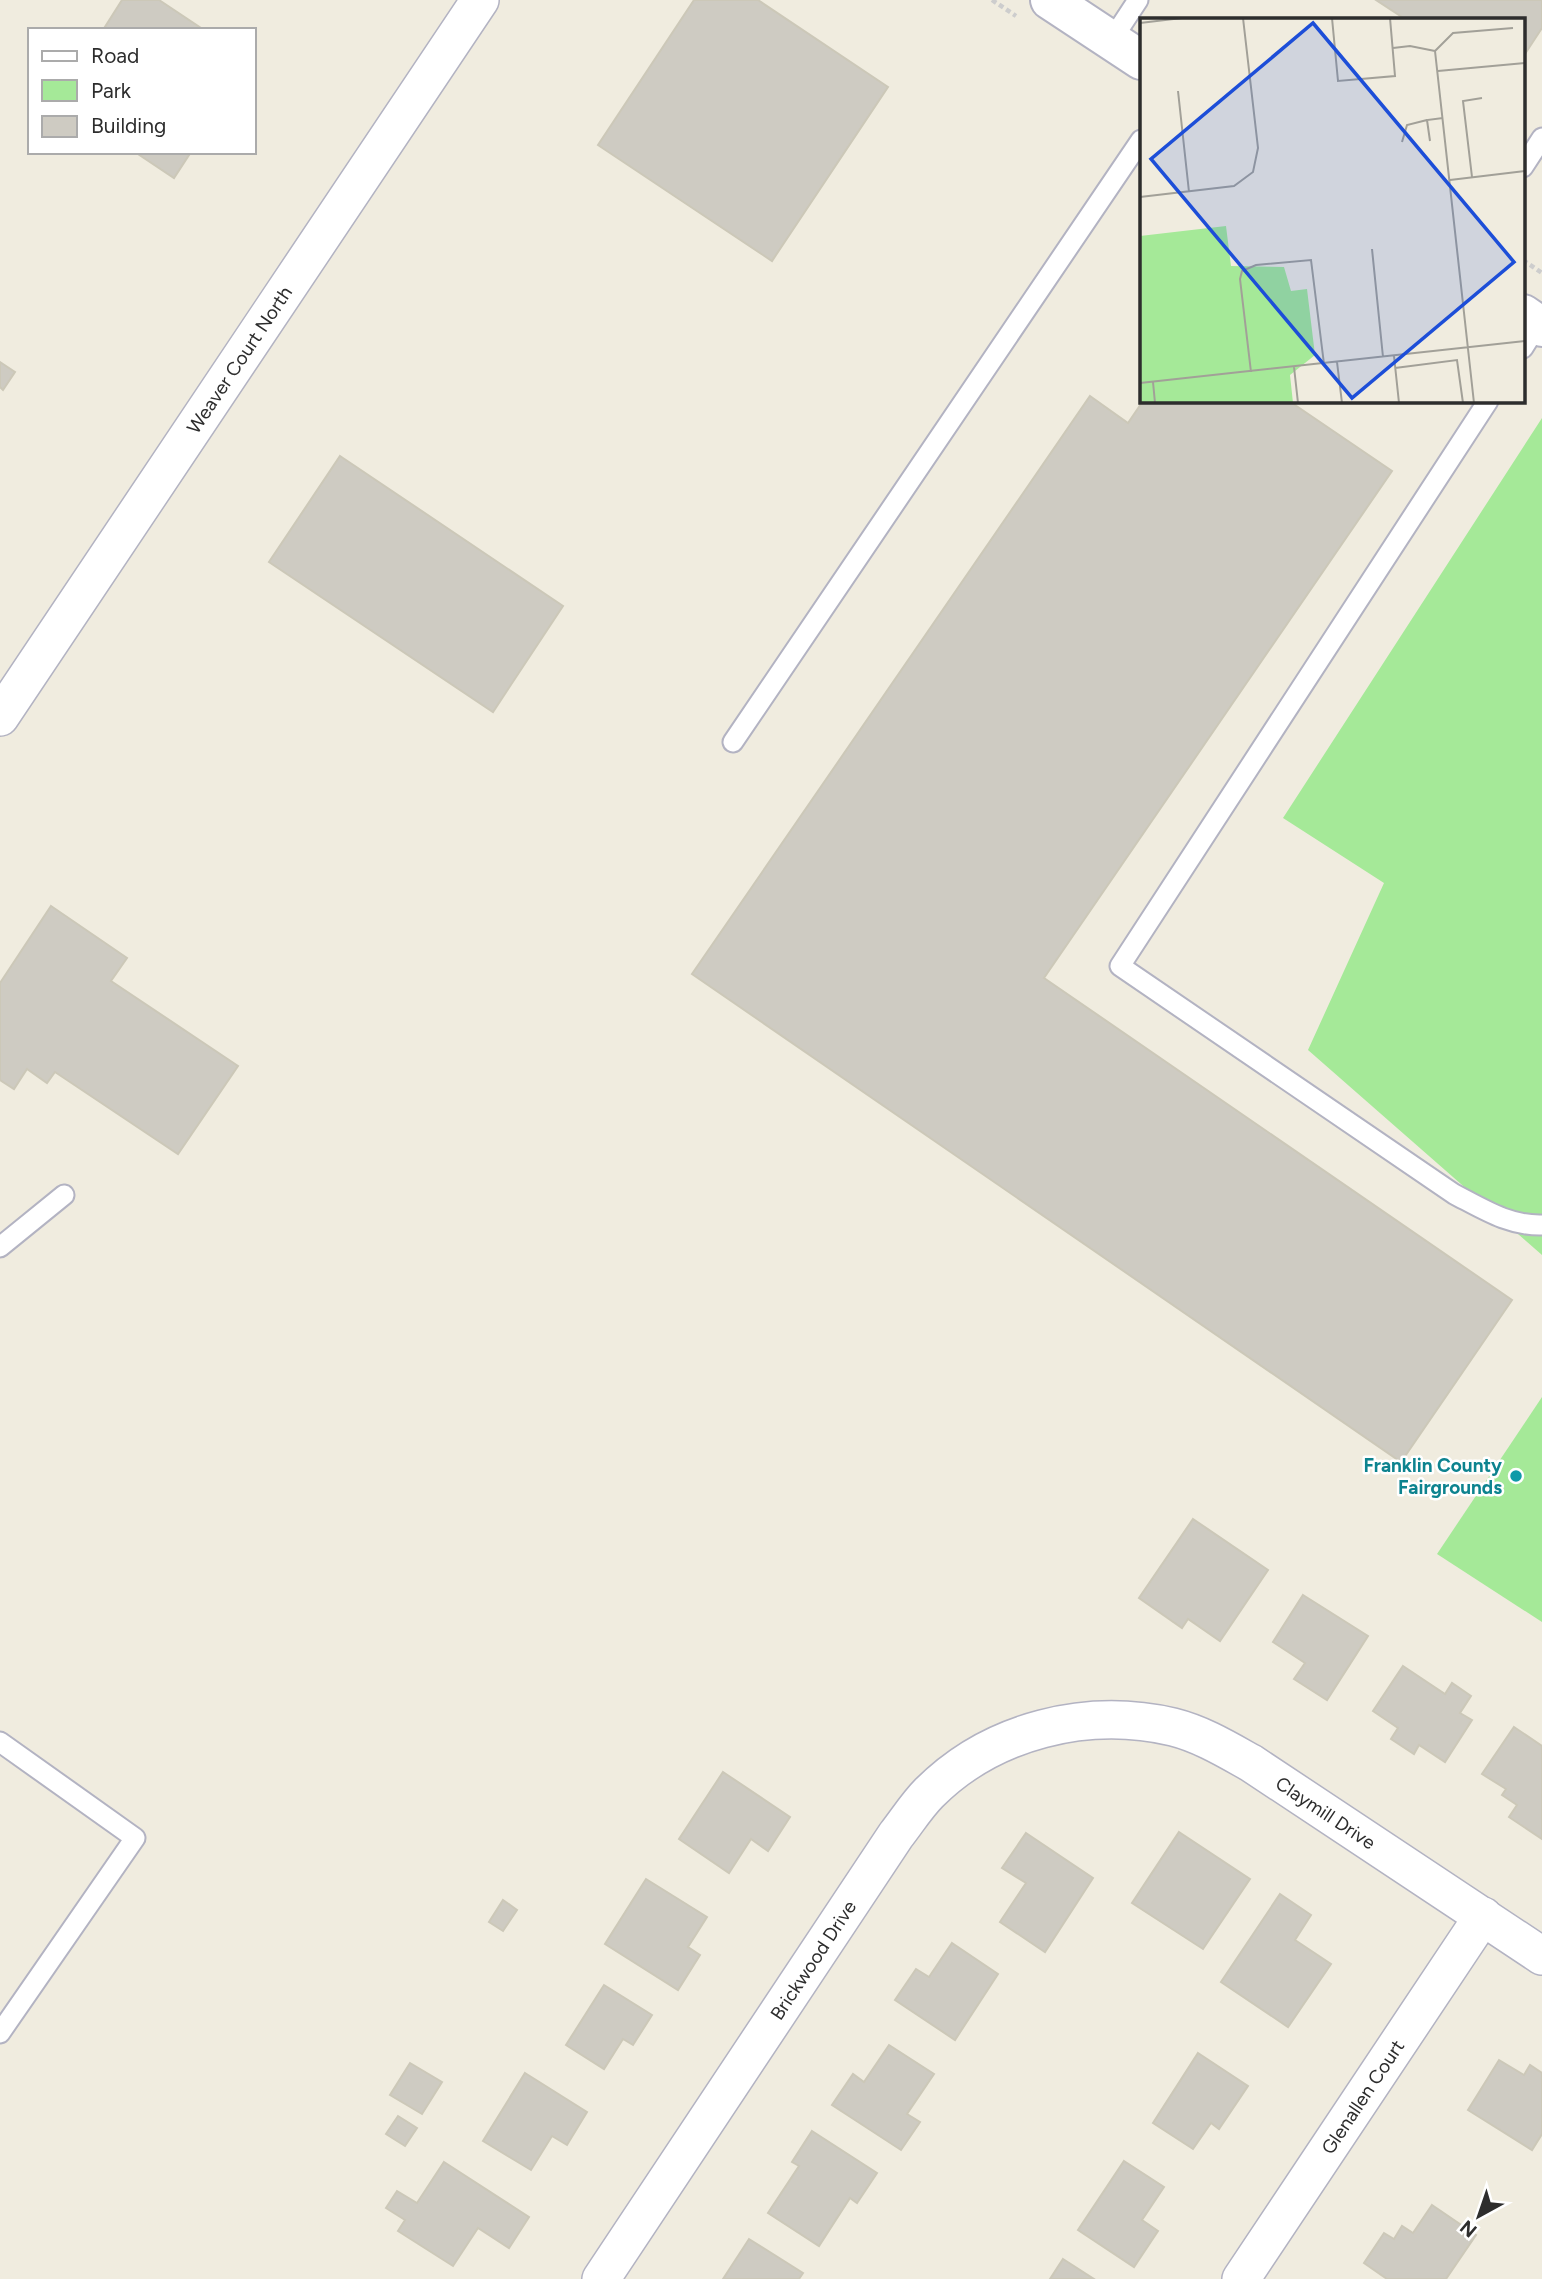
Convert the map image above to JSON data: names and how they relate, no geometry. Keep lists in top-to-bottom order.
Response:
{
  "streets": {
    "street": [
      "Weaver Court North",
      "Claymill Drive",
      "Brickwood Drive",
      "Glenallen Court"
    ]
  },
  "crossings": [
    ["Claymill Drive", "Brickwood Drive"],
    ["Claymill Drive", "Glenallen Court"]
  ],
  "places": ["Franklin County Fairgrounds"],
  "legend": ["Road", "Park", "Building"],
  "north": "bottom left"
}
